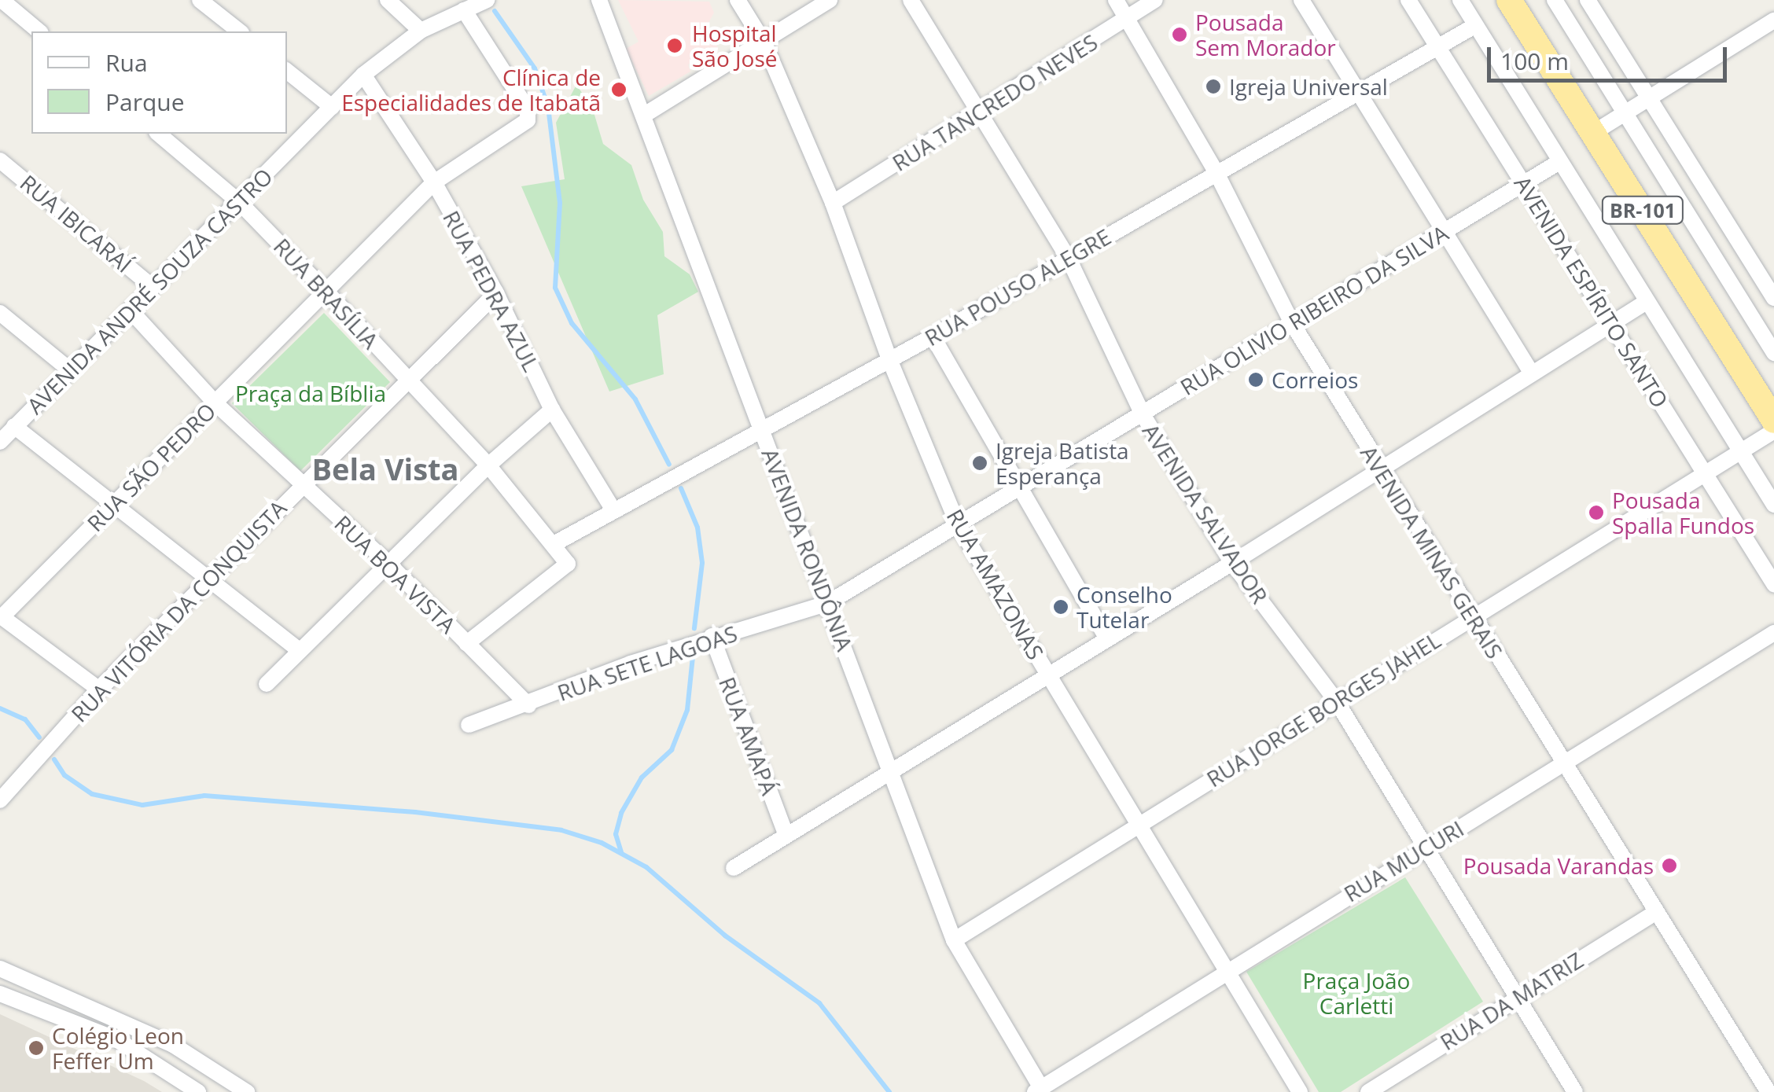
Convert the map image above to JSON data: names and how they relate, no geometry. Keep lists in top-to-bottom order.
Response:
{
  "streets": {
    "highway": ["BR-101"],
    "street": [
      "RUA TANCREDO NEVES",
      "RUA IBICARAÍ",
      "RUA POUSO ALEGRE",
      "AVENIDA ANDRÉ SOUZA CASTRO",
      "RUA PEDRA AZUL",
      "AVENIDA ESPÍRITO SANTO",
      "RUA BRASÍLIA",
      "RUA OLIVIO RIBEIRO DA SILVA",
      "RUA SÃO PEDRO",
      "AVENIDA SALVADOR",
      "AVENIDA RONDÔNIA",
      "AVENIDA MINAS GERAIS",
      "RUA BOA VISTA",
      "RUA AMAZONAS",
      "RUA VITÓRIA DA CONQUISTA",
      "RUA SETE LAGOAS",
      "RUA JORGE BORGES JAHEL",
      "RUA AMAPÁ",
      "RUA MUCURI",
      "RUA DA MATRIZ"
    ]
  },
  "crossings": [
    ["RUA TANCREDO NEVES", "AVENIDA SALVADOR"],
    ["RUA TANCREDO NEVES", "AVENIDA MINAS GERAIS"],
    ["RUA TANCREDO NEVES", "RUA AMAZONAS"],
    ["RUA IBICARAÍ", "AVENIDA ANDRÉ SOUZA CASTRO"],
    ["RUA POUSO ALEGRE", "RUA PEDRA AZUL"],
    ["RUA POUSO ALEGRE", "AVENIDA ESPÍRITO SANTO"],
    ["RUA POUSO ALEGRE", "RUA BRASÍLIA"],
    ["RUA POUSO ALEGRE", "AVENIDA SALVADOR"],
    ["RUA POUSO ALEGRE", "AVENIDA RONDÔNIA"],
    ["RUA POUSO ALEGRE", "AVENIDA MINAS GERAIS"],
    ["RUA POUSO ALEGRE", "RUA AMAZONAS"],
    ["AVENIDA ANDRÉ SOUZA CASTRO", "RUA PEDRA AZUL"],
    ["AVENIDA ANDRÉ SOUZA CASTRO", "RUA BRASÍLIA"],
    ["AVENIDA ANDRÉ SOUZA CASTRO", "RUA SÃO PEDRO"],
    ["AVENIDA ANDRÉ SOUZA CASTRO", "RUA BOA VISTA"],
    ["RUA PEDRA AZUL", "RUA SÃO PEDRO"],
    ["RUA PEDRA AZUL", "RUA VITÓRIA DA CONQUISTA"],
    ["AVENIDA ESPÍRITO SANTO", "RUA OLIVIO RIBEIRO DA SILVA"],
    ["AVENIDA ESPÍRITO SANTO", "RUA JORGE BORGES JAHEL"],
    ["RUA BRASÍLIA", "RUA SÃO PEDRO"],
    ["RUA BRASÍLIA", "RUA BOA VISTA"],
    ["RUA BRASÍLIA", "RUA VITÓRIA DA CONQUISTA"],
    ["RUA OLIVIO RIBEIRO DA SILVA", "AVENIDA SALVADOR"],
    ["RUA OLIVIO RIBEIRO DA SILVA", "AVENIDA RONDÔNIA"],
    ["RUA OLIVIO RIBEIRO DA SILVA", "AVENIDA MINAS GERAIS"],
    ["RUA OLIVIO RIBEIRO DA SILVA", "RUA AMAZONAS"],
    ["RUA OLIVIO RIBEIRO DA SILVA", "RUA SETE LAGOAS"],
    ["RUA SÃO PEDRO", "RUA BOA VISTA"],
    ["AVENIDA SALVADOR", "RUA JORGE BORGES JAHEL"],
    ["AVENIDA SALVADOR", "RUA MUCURI"],
    ["AVENIDA SALVADOR", "RUA DA MATRIZ"],
    ["AVENIDA RONDÔNIA", "RUA SETE LAGOAS"],
    ["AVENIDA RONDÔNIA", "RUA JORGE BORGES JAHEL"],
    ["AVENIDA RONDÔNIA", "RUA MUCURI"],
    ["AVENIDA MINAS GERAIS", "RUA JORGE BORGES JAHEL"],
    ["AVENIDA MINAS GERAIS", "RUA MUCURI"],
    ["AVENIDA MINAS GERAIS", "RUA DA MATRIZ"],
    ["RUA BOA VISTA", "RUA VITÓRIA DA CONQUISTA"],
    ["RUA BOA VISTA", "RUA SETE LAGOAS"],
    ["RUA AMAZONAS", "RUA JORGE BORGES JAHEL"],
    ["RUA AMAZONAS", "RUA MUCURI"],
    ["RUA SETE LAGOAS", "RUA AMAPÁ"]
  ],
  "districts": ["Bela Vista"],
  "parks": ["Praça da Bíblia", "Praça João Carletti"],
  "places": [
    "Pousada Sem Morador",
    "Hospital São José",
    "Igreja Universal",
    "Clínica de Especialidades de Itabatã",
    "Correios",
    "Igreja Batista Esperança",
    "Pousada Spalla Fundos",
    "Conselho Tutelar",
    "Pousada Varandas",
    "Colégio Leon Feffer Um"
  ],
  "legend": ["Rua", "Parque"],
  "scale_bar": "100 m"
}
